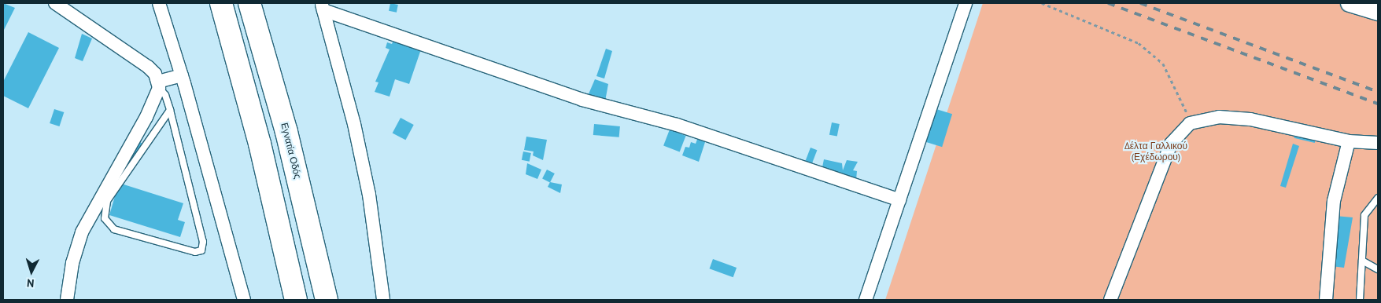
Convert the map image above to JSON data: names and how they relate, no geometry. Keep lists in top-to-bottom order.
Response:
{
  "streets": {
    "highway": ["Εγνατία Οδός"]
  },
  "parks": ["Δέλτα Γαλλικού (Εχέδωρου)"],
  "north": "bottom"
}
